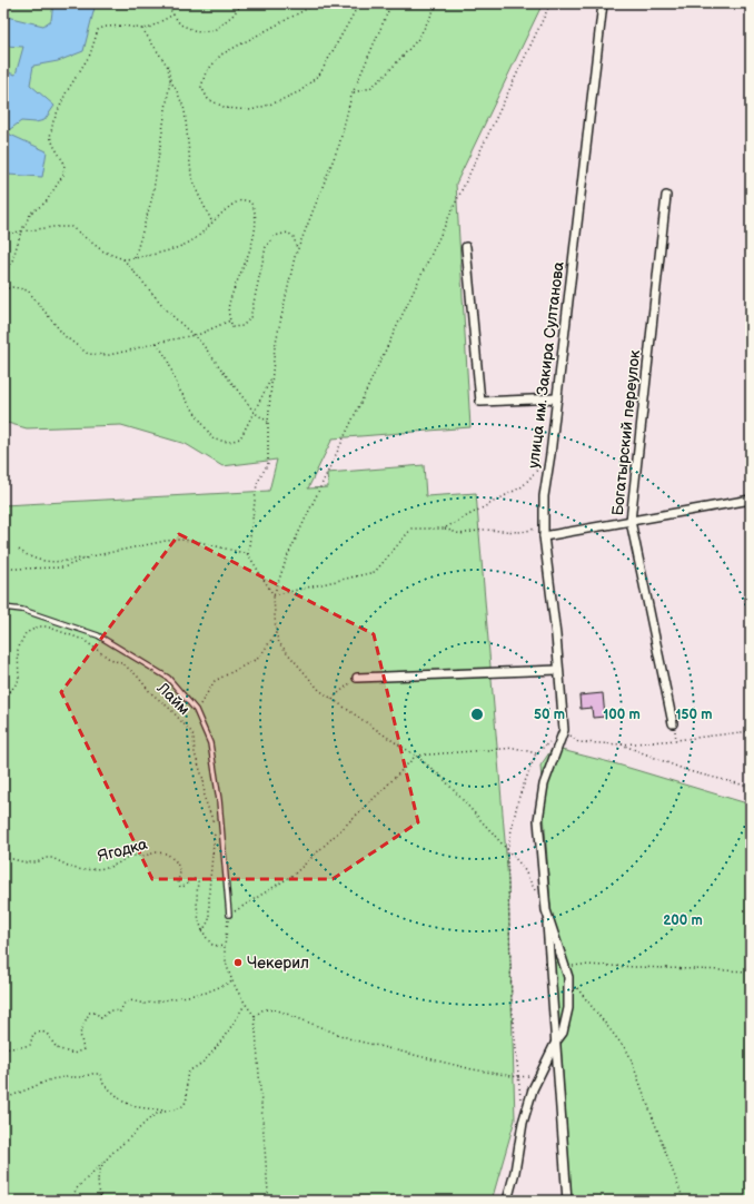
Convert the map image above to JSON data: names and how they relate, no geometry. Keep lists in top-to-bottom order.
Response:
{
  "streets": {
    "street": ["улица им. Закира Султанова", "Богатырский переулок"],
    "path": ["Лайм", "Ягодка"]
  },
  "crossings": [
    ["Лайм", "Ягодка"]
  ],
  "places": ["Чекерил"],
  "rings": [
    "50 m",
    "100 m",
    "150 m",
    "200 m"
  ]
}
